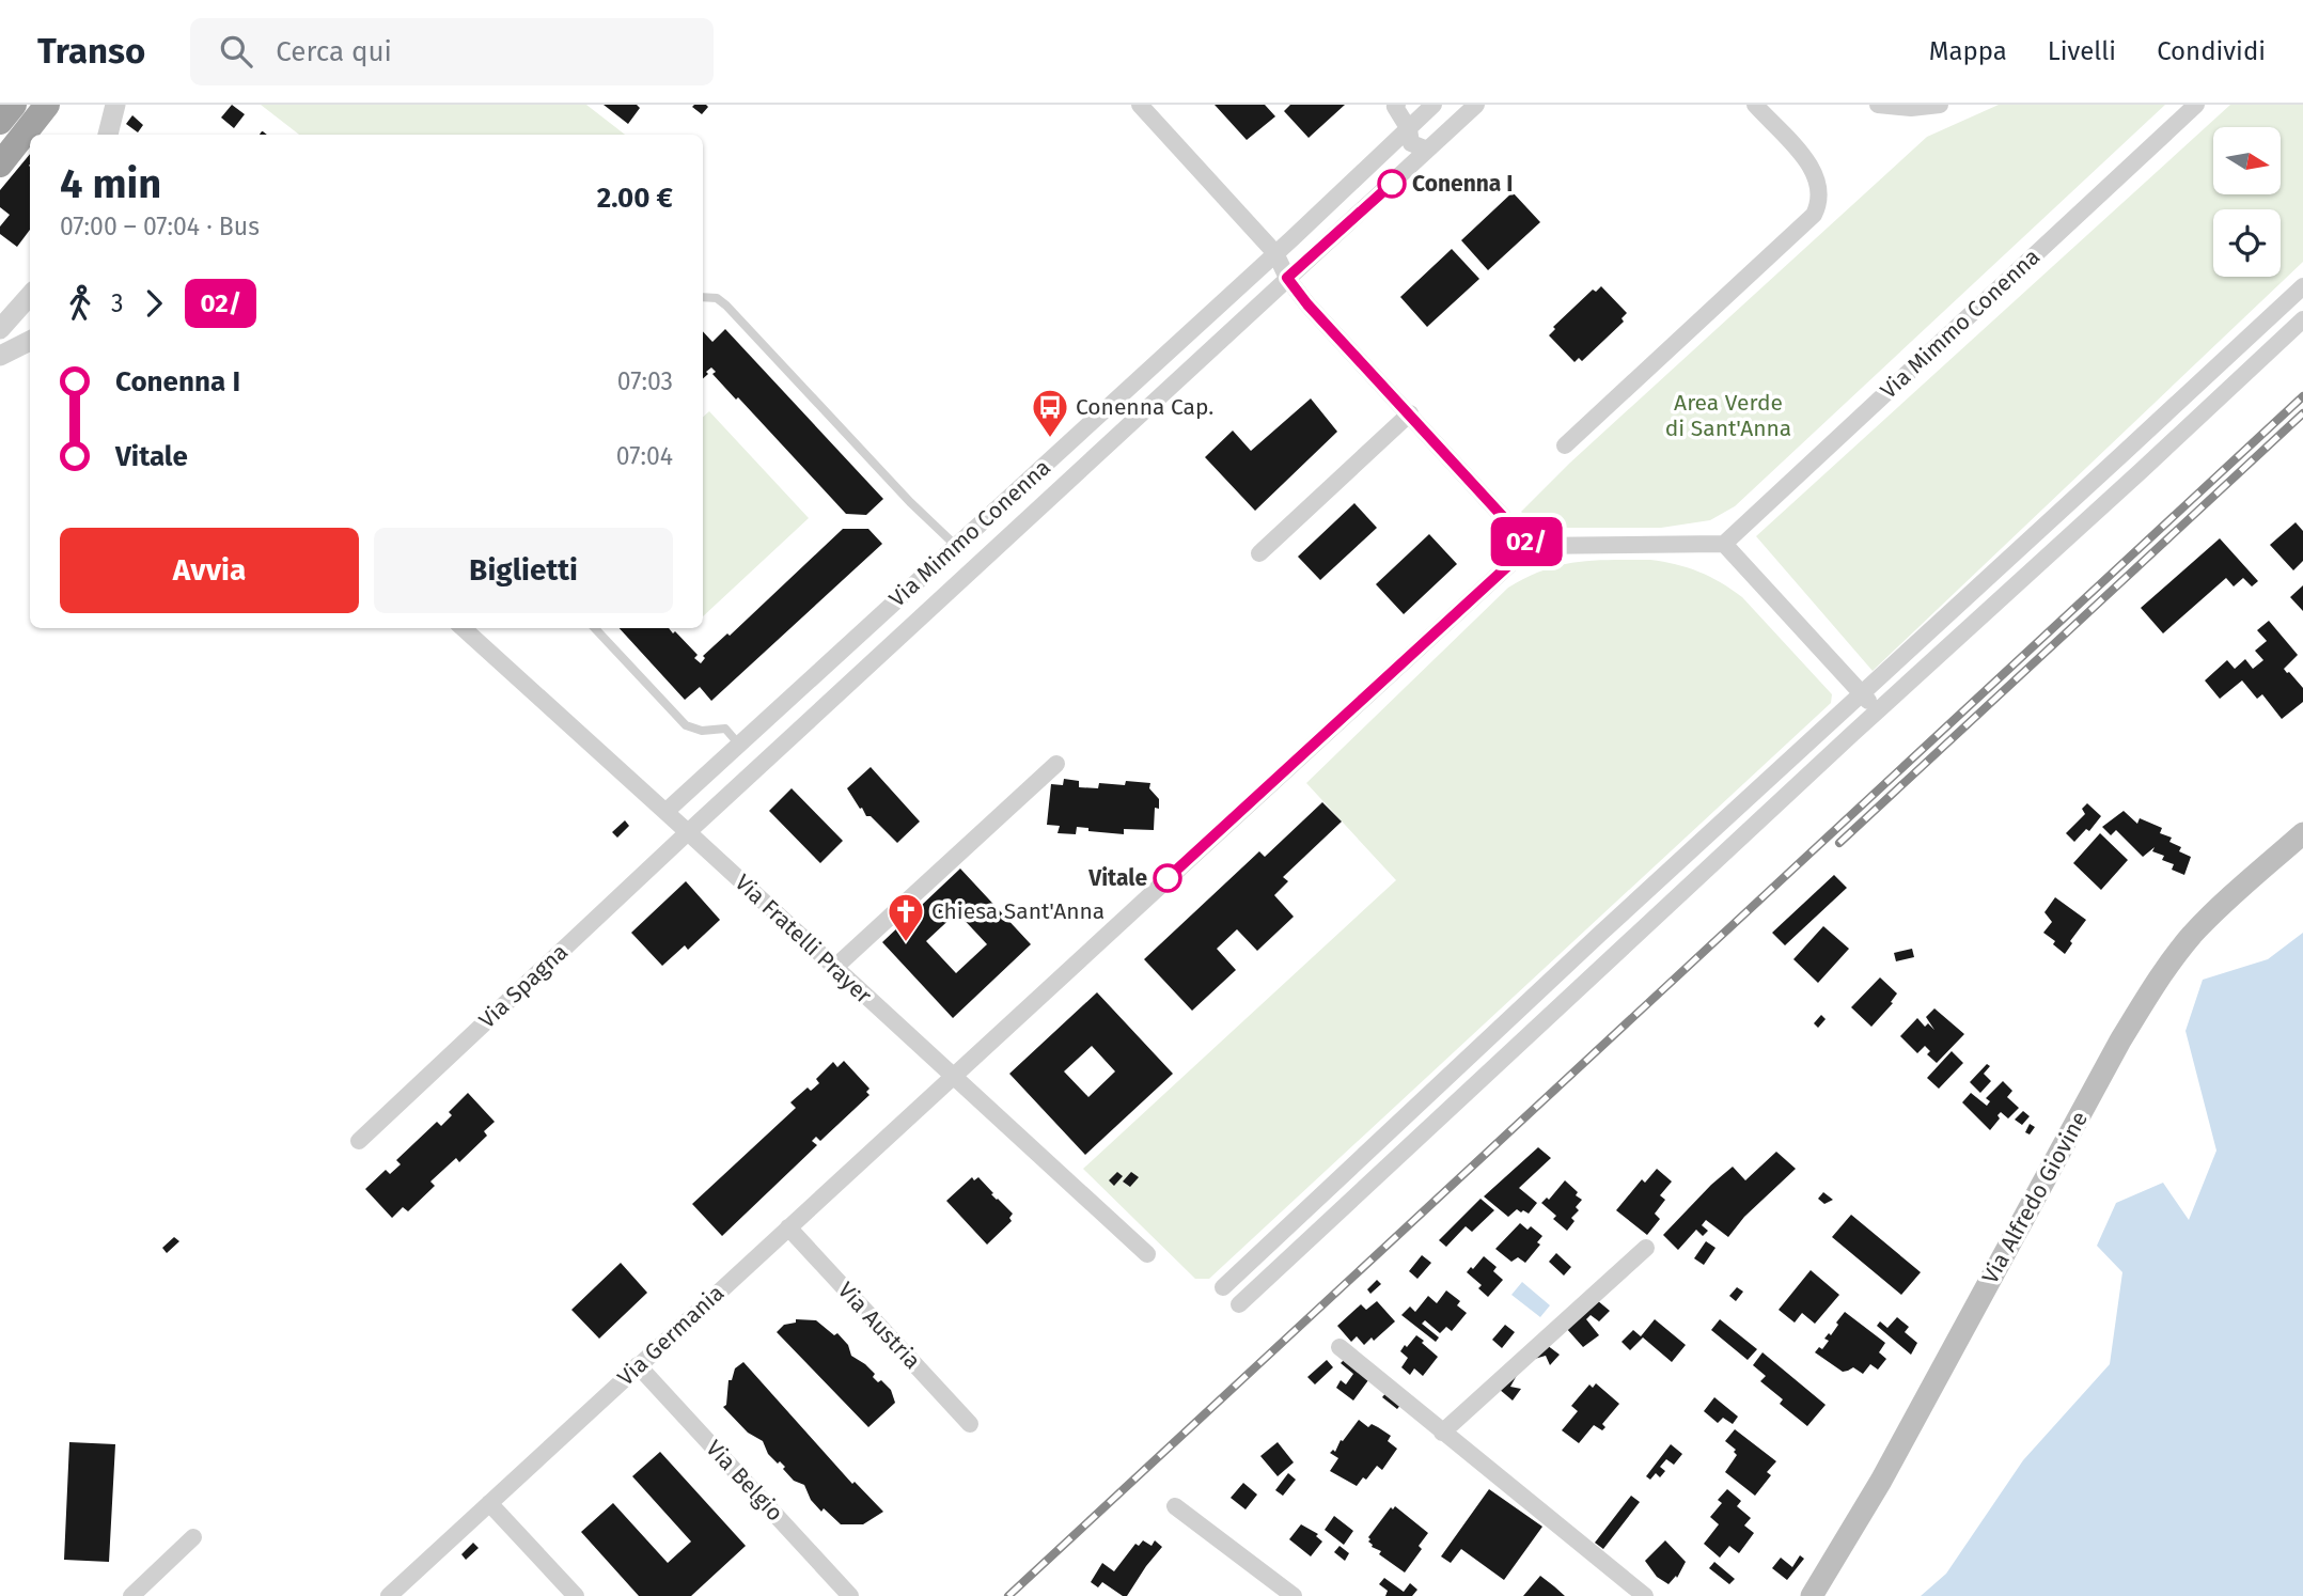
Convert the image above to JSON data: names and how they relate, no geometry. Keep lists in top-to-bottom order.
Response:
{
  "streets": {
    "main road": ["Via Alfredo Giovine"],
    "street": [
      "Via Mimmo Conenna",
      "Via Fratelli Prayer",
      "Via Spagna",
      "Via Austria",
      "Via Germania",
      "Via Belgio"
    ]
  },
  "crossings": [
    ["Via Mimmo Conenna", "Via Fratelli Prayer"],
    ["Via Mimmo Conenna", "Via Spagna"],
    ["Via Fratelli Prayer", "Via Spagna"],
    ["Via Fratelli Prayer", "Via Germania"],
    ["Via Austria", "Via Germania"],
    ["Via Germania", "Via Belgio"]
  ],
  "parks": ["Area Verde di Sant'Anna"],
  "places": {
    "other": ["Conenna I", "Vitale"],
    "bus stop": ["Conenna Cap."],
    "church": ["Chiesa Sant'Anna"]
  },
  "lines": ["bus line 02/"],
  "north": "right",
  "page": {
    "header": "Transo",
    "search": "Cerca qui",
    "nav": ["Mappa", "Livelli", "Condividi"],
    "on_map": "02/",
    "heading": ["4 min", "07:00 – 07:04 · Bus", "2.00 €"],
    "legs": ["3", "02/"],
    "list": [
      {
        "name": "Conenna I",
        "value": "07:03"
      },
      {
        "name": "Vitale",
        "value": "07:04"
      }
    ],
    "buttons": ["Avvia", "Biglietti"]
  }
}
